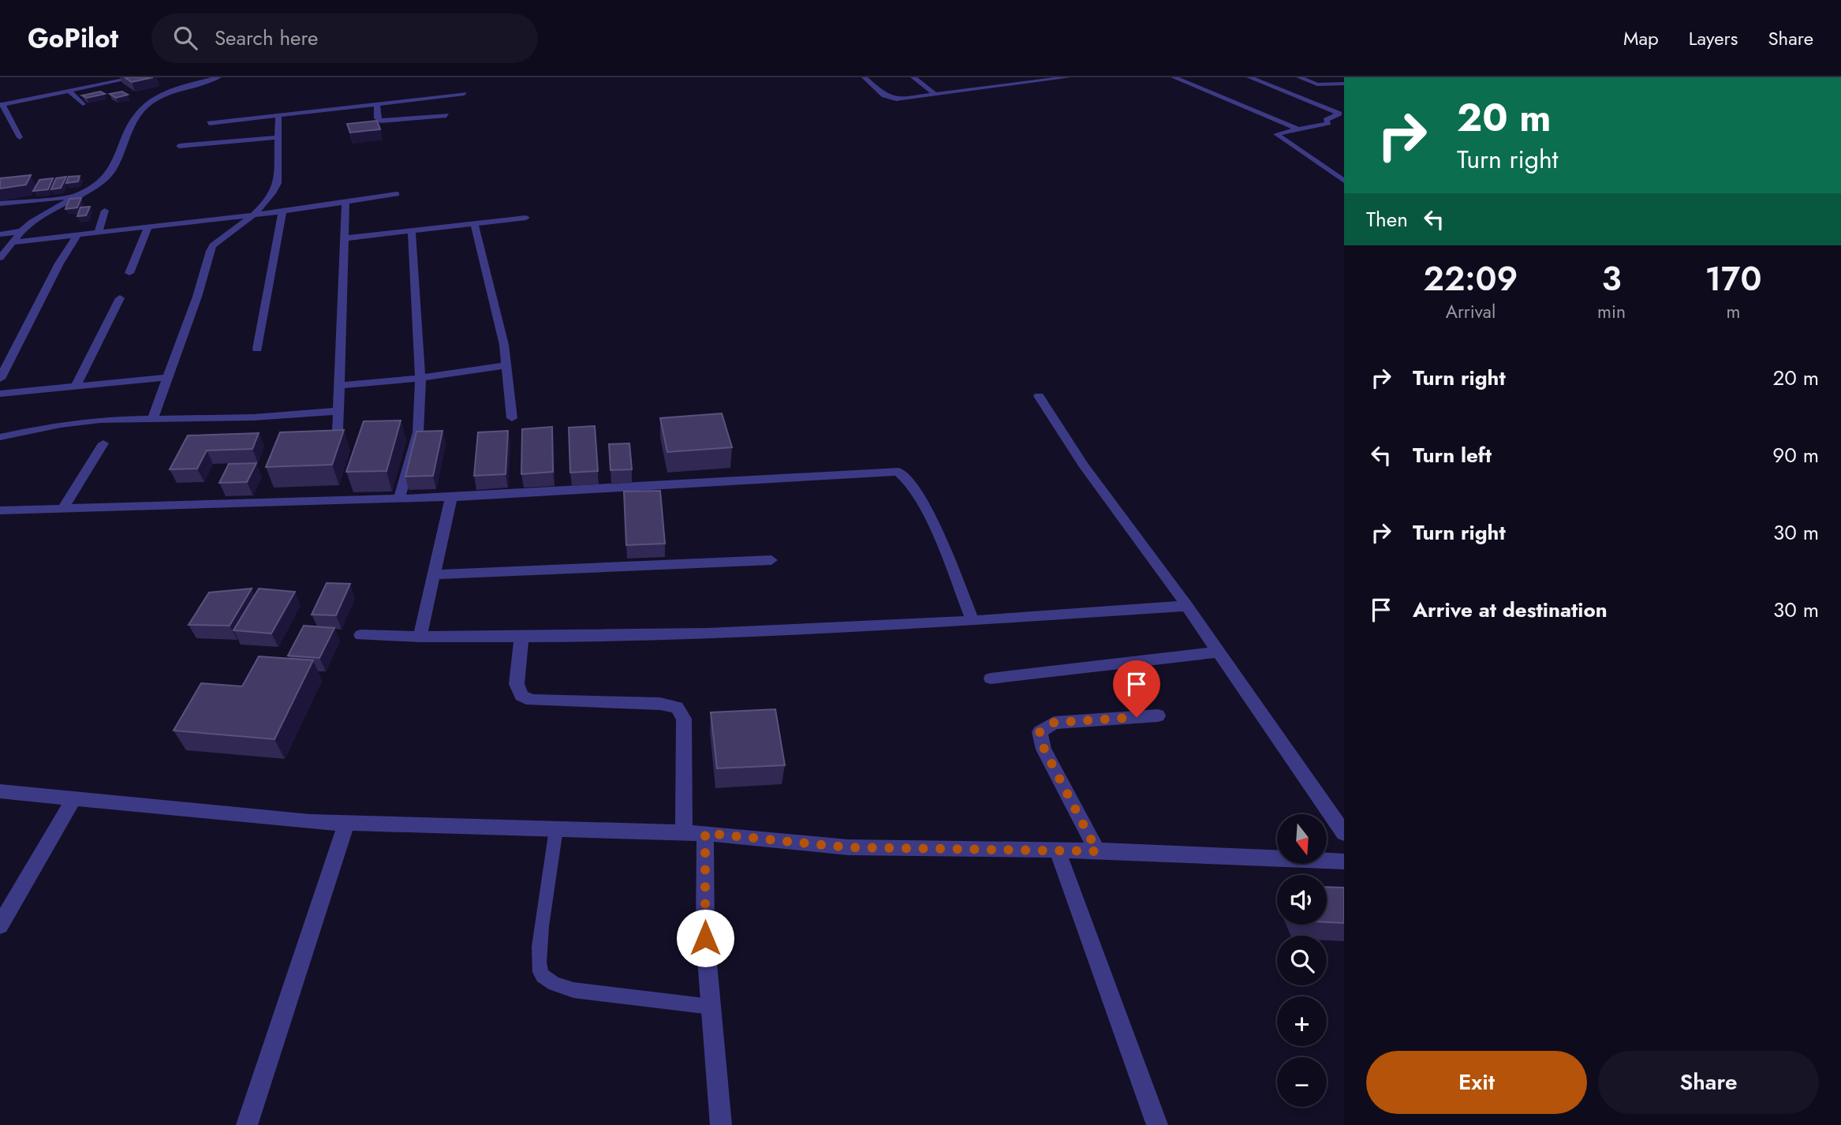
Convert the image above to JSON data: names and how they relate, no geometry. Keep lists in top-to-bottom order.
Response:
{
  "north": "bottom",
  "page": {
    "header": "GoPilot",
    "search": "Search here",
    "nav": ["Map", "Layers", "Share"],
    "turn": ["20 m", "Turn right"],
    "then": "Then",
    "eta": [
      "22:09",
      "Arrival",
      "3",
      "min",
      "170",
      "m"
    ],
    "list": [
      {
        "name": "Turn right",
        "value": "20 m"
      },
      {
        "name": "Turn left",
        "value": "90 m"
      },
      {
        "name": "Turn right",
        "value": "30 m"
      },
      {
        "name": "Arrive at destination",
        "value": "30 m"
      }
    ],
    "map_buttons": ["+", "−"],
    "buttons": ["Exit", "Share"]
  }
}
